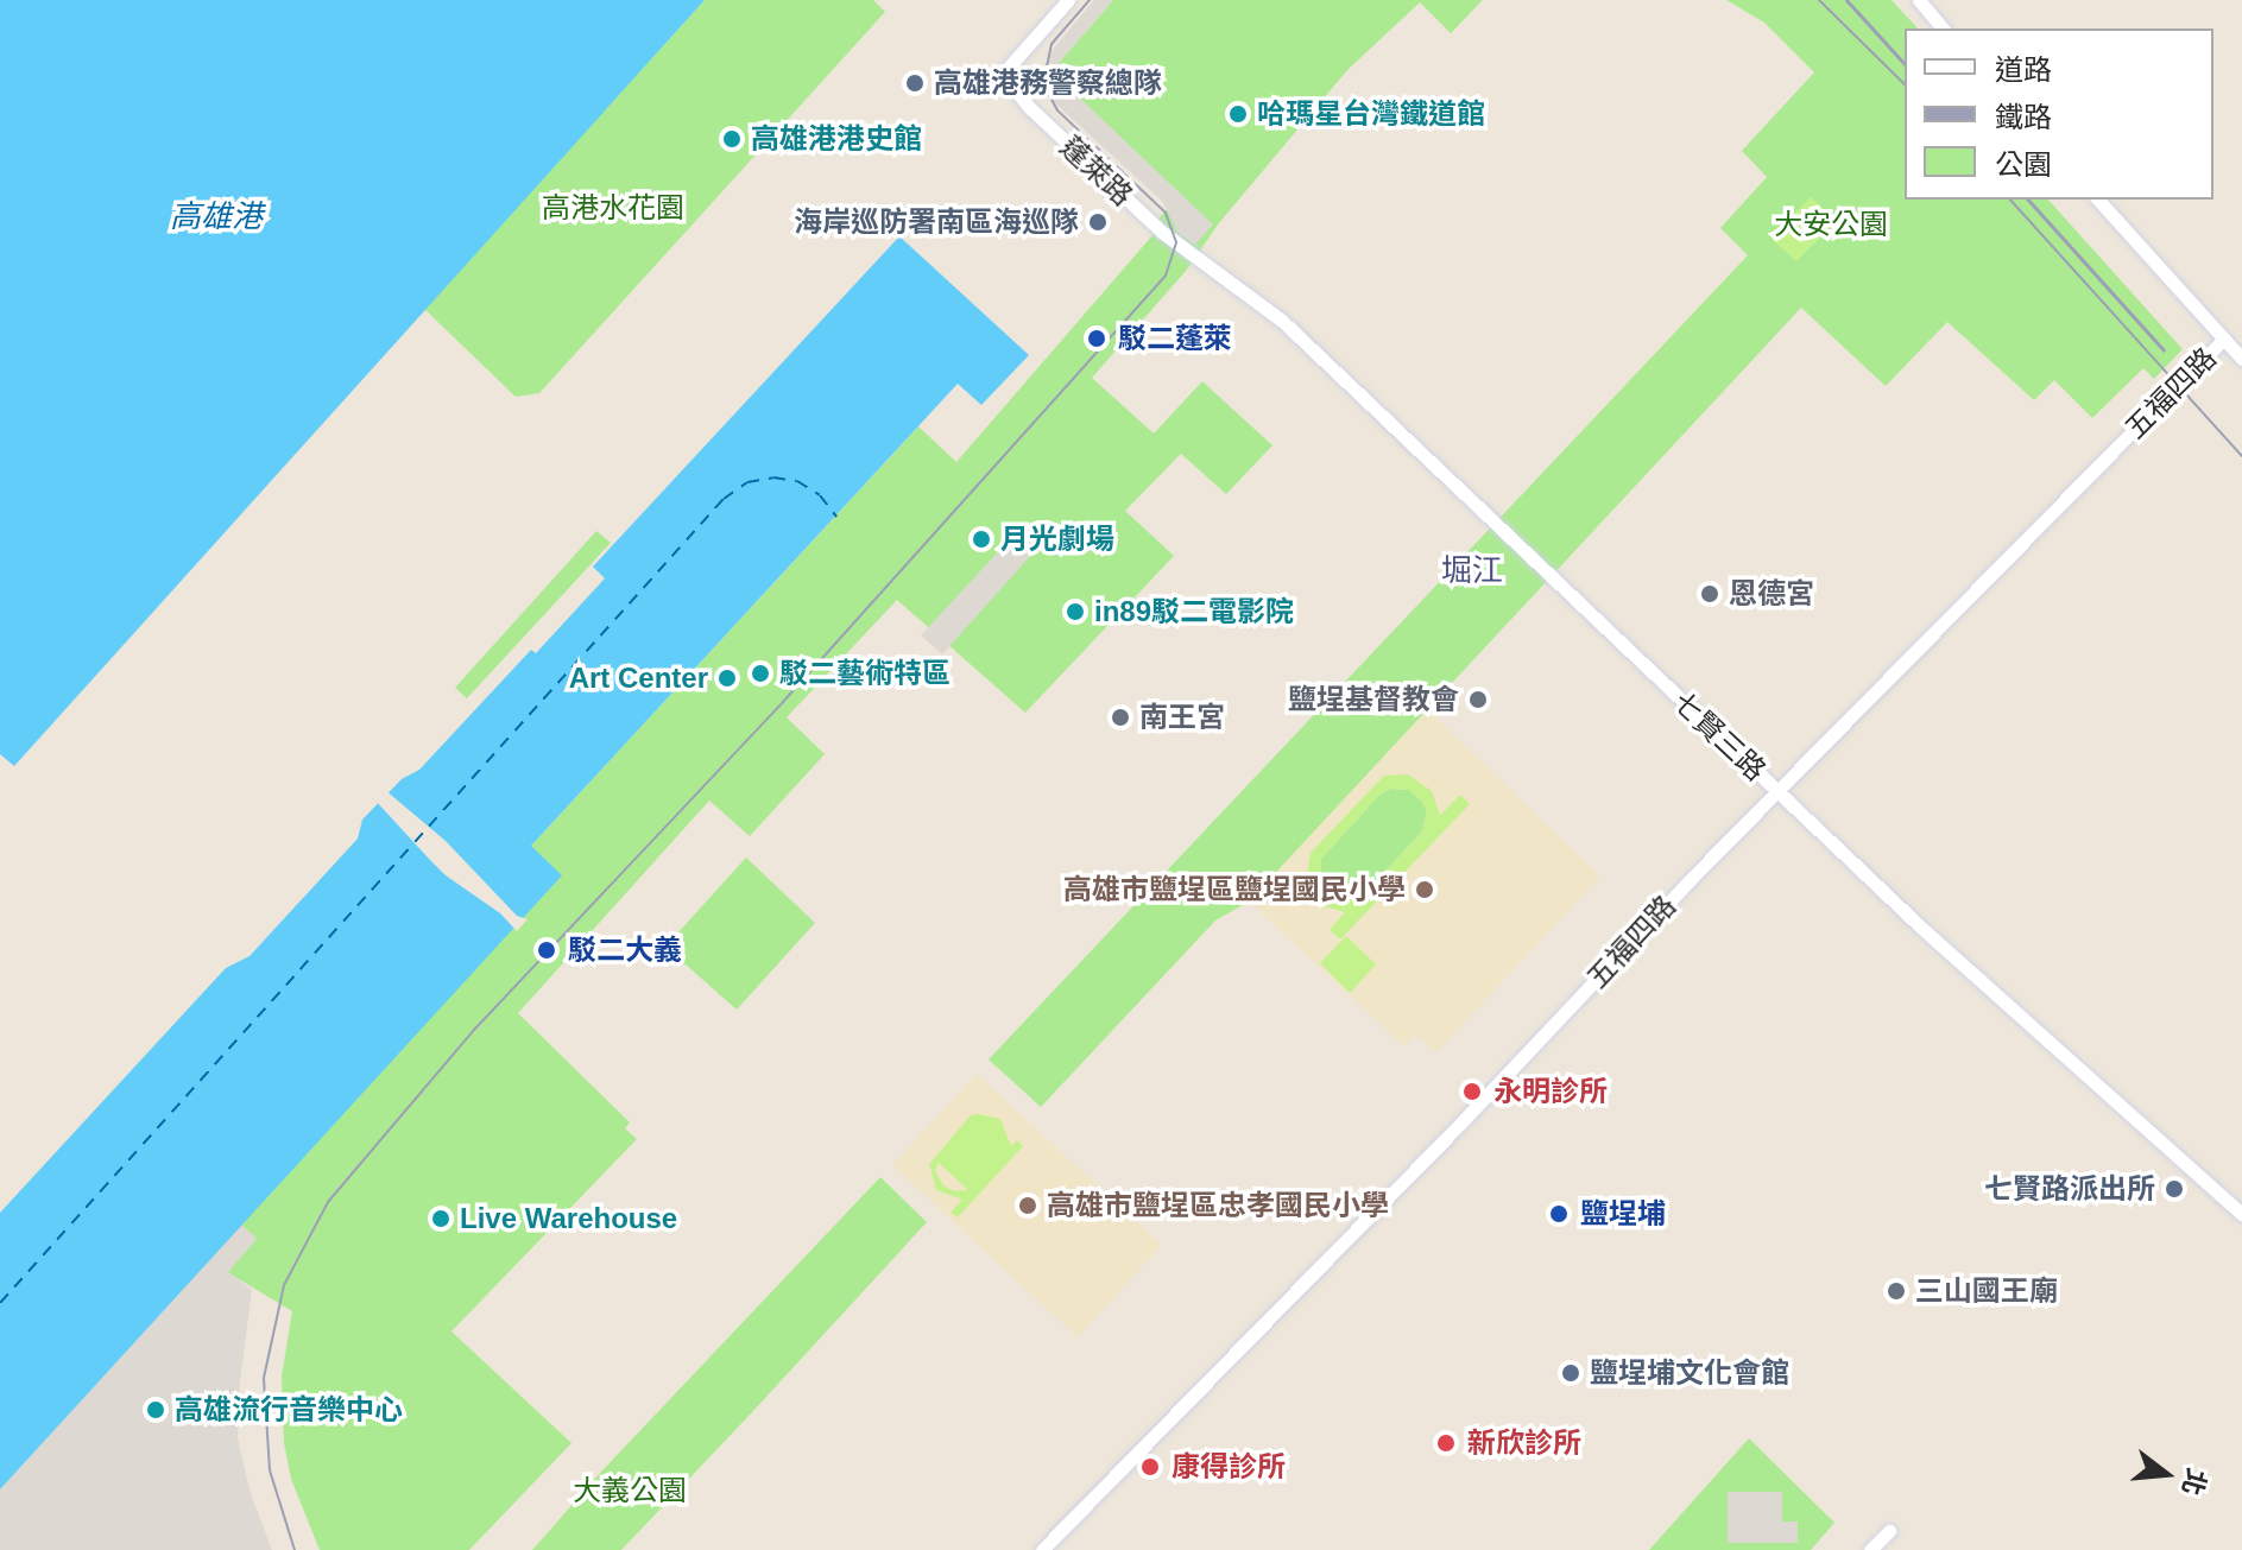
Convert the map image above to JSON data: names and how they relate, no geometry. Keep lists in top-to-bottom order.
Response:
{
  "streets": {
    "street": ["蓬萊路", "五福四路", "七賢三路"]
  },
  "crossings": [
    ["蓬萊路", "七賢三路"],
    ["五福四路", "七賢三路"]
  ],
  "districts": ["堀江"],
  "water": ["高雄港"],
  "parks": ["高港水花園", "大安公園", "大義公園"],
  "places": [
    "高雄港務警察總隊",
    "哈瑪星台灣鐵道館",
    "高雄港港史館",
    "海岸巡防署南區海巡隊",
    "駁二蓬萊",
    "月光劇場",
    "恩德宮",
    "in89駁二電影院",
    "駁二藝術特區",
    "Art Center",
    "鹽埕基督教會",
    "南王宮",
    "高雄市鹽埕區鹽埕國民小學",
    "駁二大義",
    "永明診所",
    "七賢路派出所",
    "高雄市鹽埕區忠孝國民小學",
    "鹽埕埔",
    "Live Warehouse",
    "三山國王廟",
    "鹽埕埔文化會館",
    "高雄流行音樂中心",
    "新欣診所",
    "康得診所"
  ],
  "legend": ["道路", "鐵路", "公園"],
  "north": "right"
}
